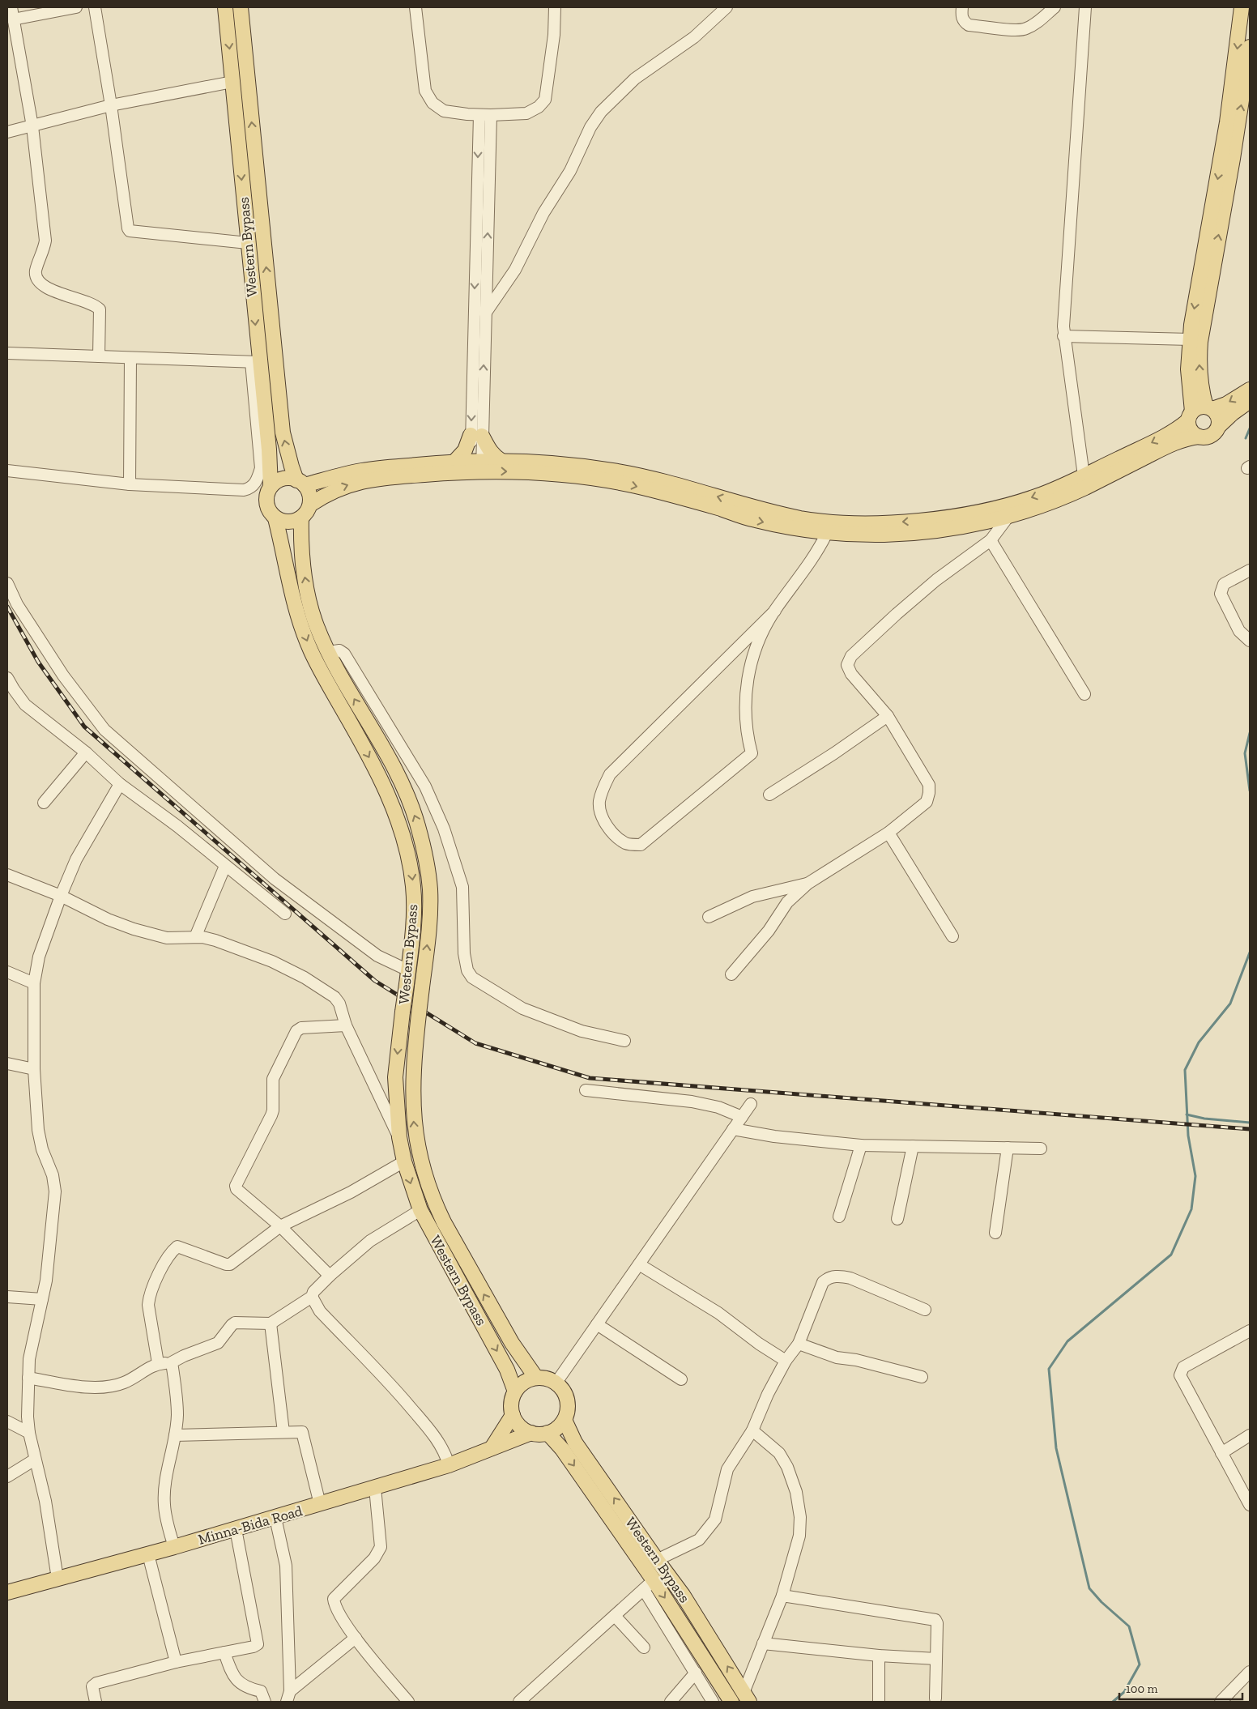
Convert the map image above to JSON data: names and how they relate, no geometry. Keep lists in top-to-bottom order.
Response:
{
  "streets": {
    "main road": ["Western Bypass", "Minna-Bida Road"]
  },
  "crossings": [
    ["Western Bypass", "Minna-Bida Road"]
  ],
  "scale_bar": "100 m"
}
